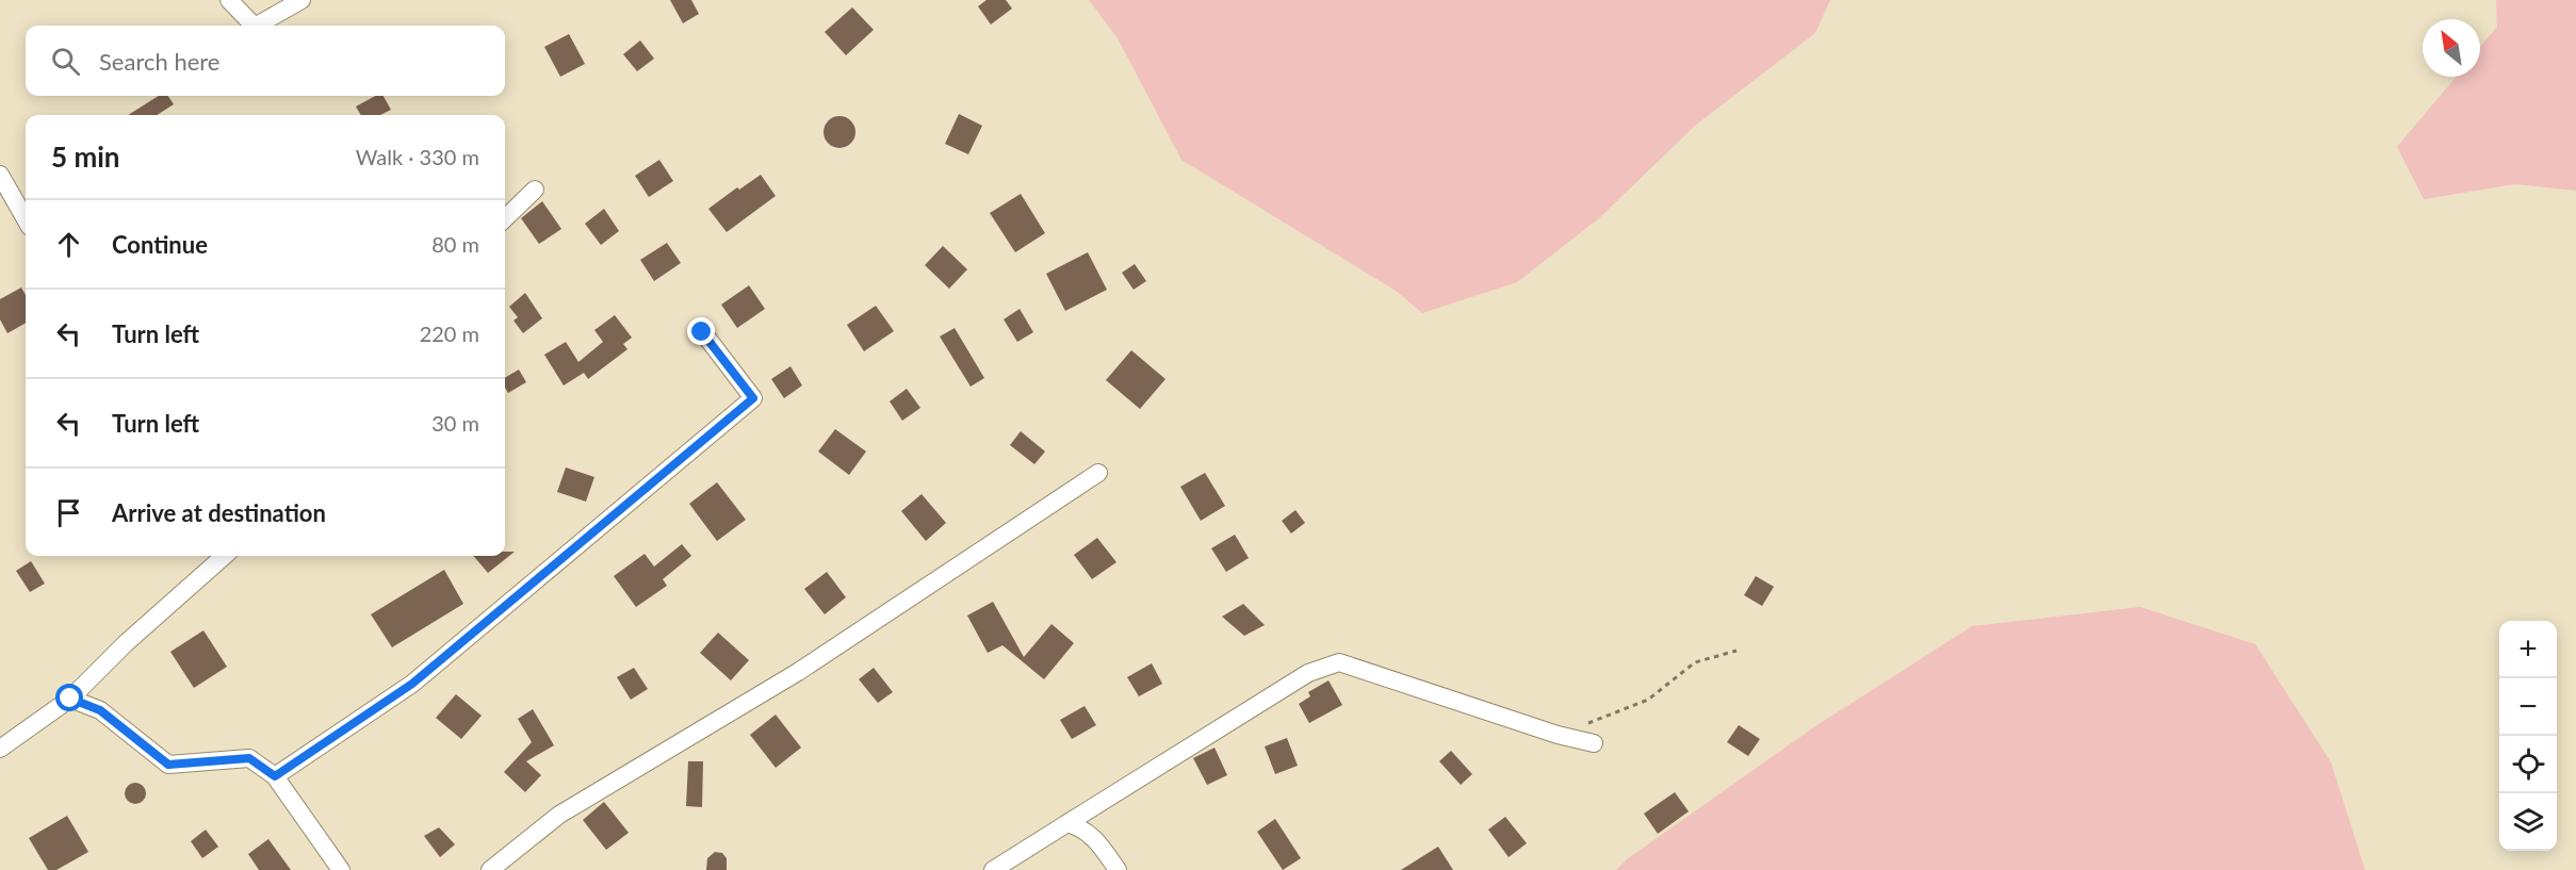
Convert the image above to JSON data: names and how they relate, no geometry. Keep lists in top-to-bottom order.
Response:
{
  "north": "top left",
  "page": {
    "search": "Search here",
    "heading": ["5 min", "Walk · 330 m"],
    "list": [
      ["Continue", "80 m"],
      ["Turn left", "220 m"],
      ["Turn left", "30 m"],
      "Arrive at destination"
    ],
    "map_buttons": ["+", "−"]
  }
}
